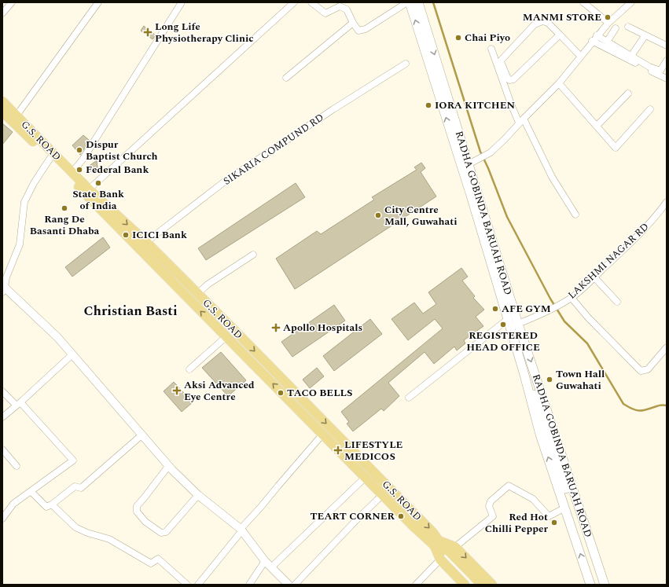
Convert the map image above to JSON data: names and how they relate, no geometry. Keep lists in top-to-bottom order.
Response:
{
  "streets": {
    "main road": ["G.S. ROAD", "RADHA GOBINDA BARUAH ROAD"],
    "street": ["SIKARIA COMPUND RD", "LAKSHMI NAGAR RD"]
  },
  "crossings": [
    ["G.S. ROAD", "SIKARIA COMPUND RD"],
    ["RADHA GOBINDA BARUAH ROAD", "LAKSHMI NAGAR RD"]
  ],
  "districts": ["Christian Basti"],
  "places": {
    "other": [
      "MANMI STORE",
      "Chai Piyo",
      "IORA KITCHEN",
      "Dispur Baptist Church",
      "Federal Bank",
      "State Bank of India",
      "Rang De Basanti Dhaba",
      "City Centre Mall, Guwahati",
      "ICICI Bank",
      "AFE GYM",
      "REGISTERED HEAD OFFICE",
      "Town Hall Guwahati",
      "TACO BELLS",
      "TEART CORNER",
      "Red Hot Chilli Pepper"
    ],
    "health": [
      "Long Life Physiotherapy Clinic",
      "Apollo Hospitals",
      "Aksi Advanced Eye Centre",
      "LIFESTYLE MEDICOS"
    ]
  }
}
